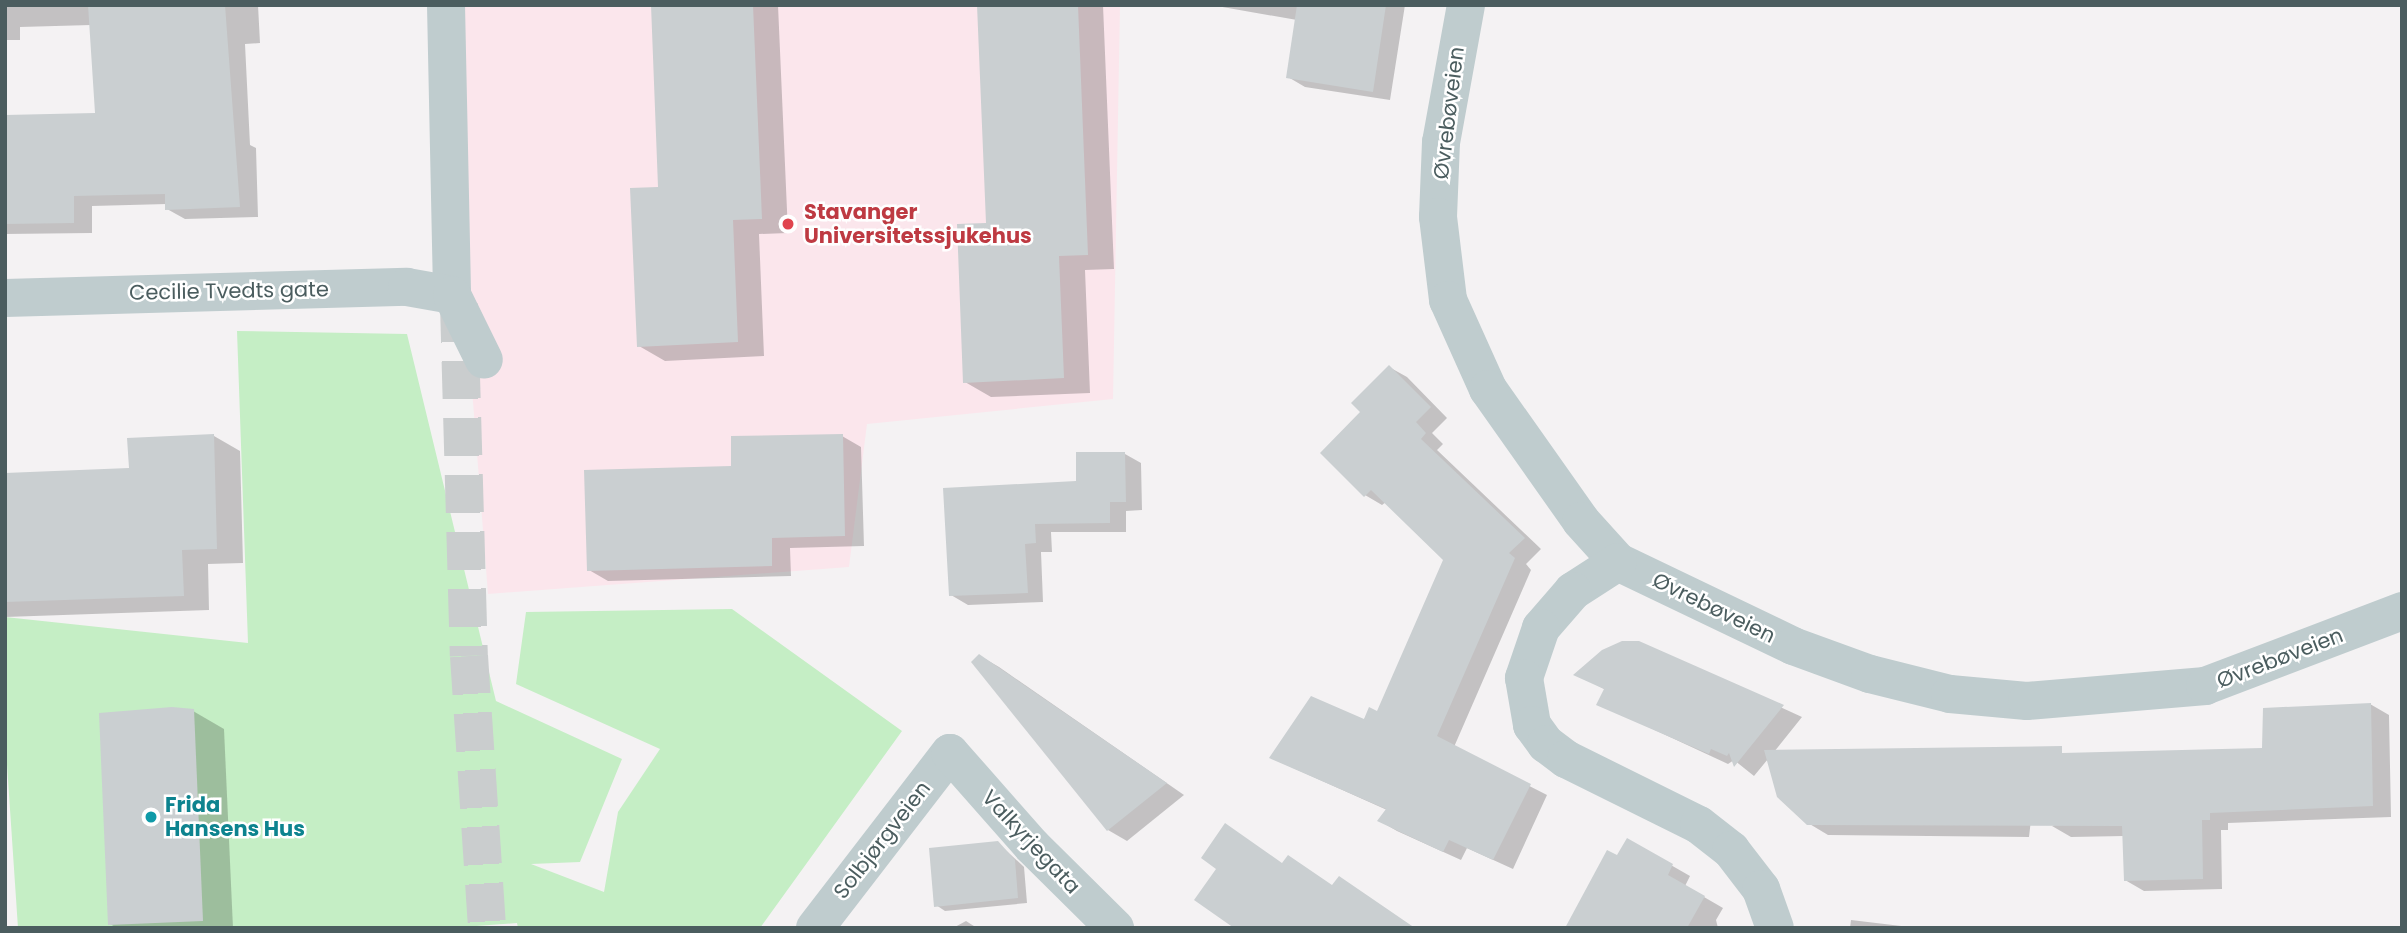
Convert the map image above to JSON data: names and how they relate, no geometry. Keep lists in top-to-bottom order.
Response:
{
  "streets": {
    "street": [
      "Øvrebøveien",
      "Cecilie Tvedts gate",
      "Solbjørgveien",
      "Valkyrjegata"
    ]
  },
  "crossings": [
    ["Solbjørgveien", "Valkyrjegata"]
  ],
  "places": ["Stavanger Universitetssjukehus", "Frida Hansens Hus"]
}
